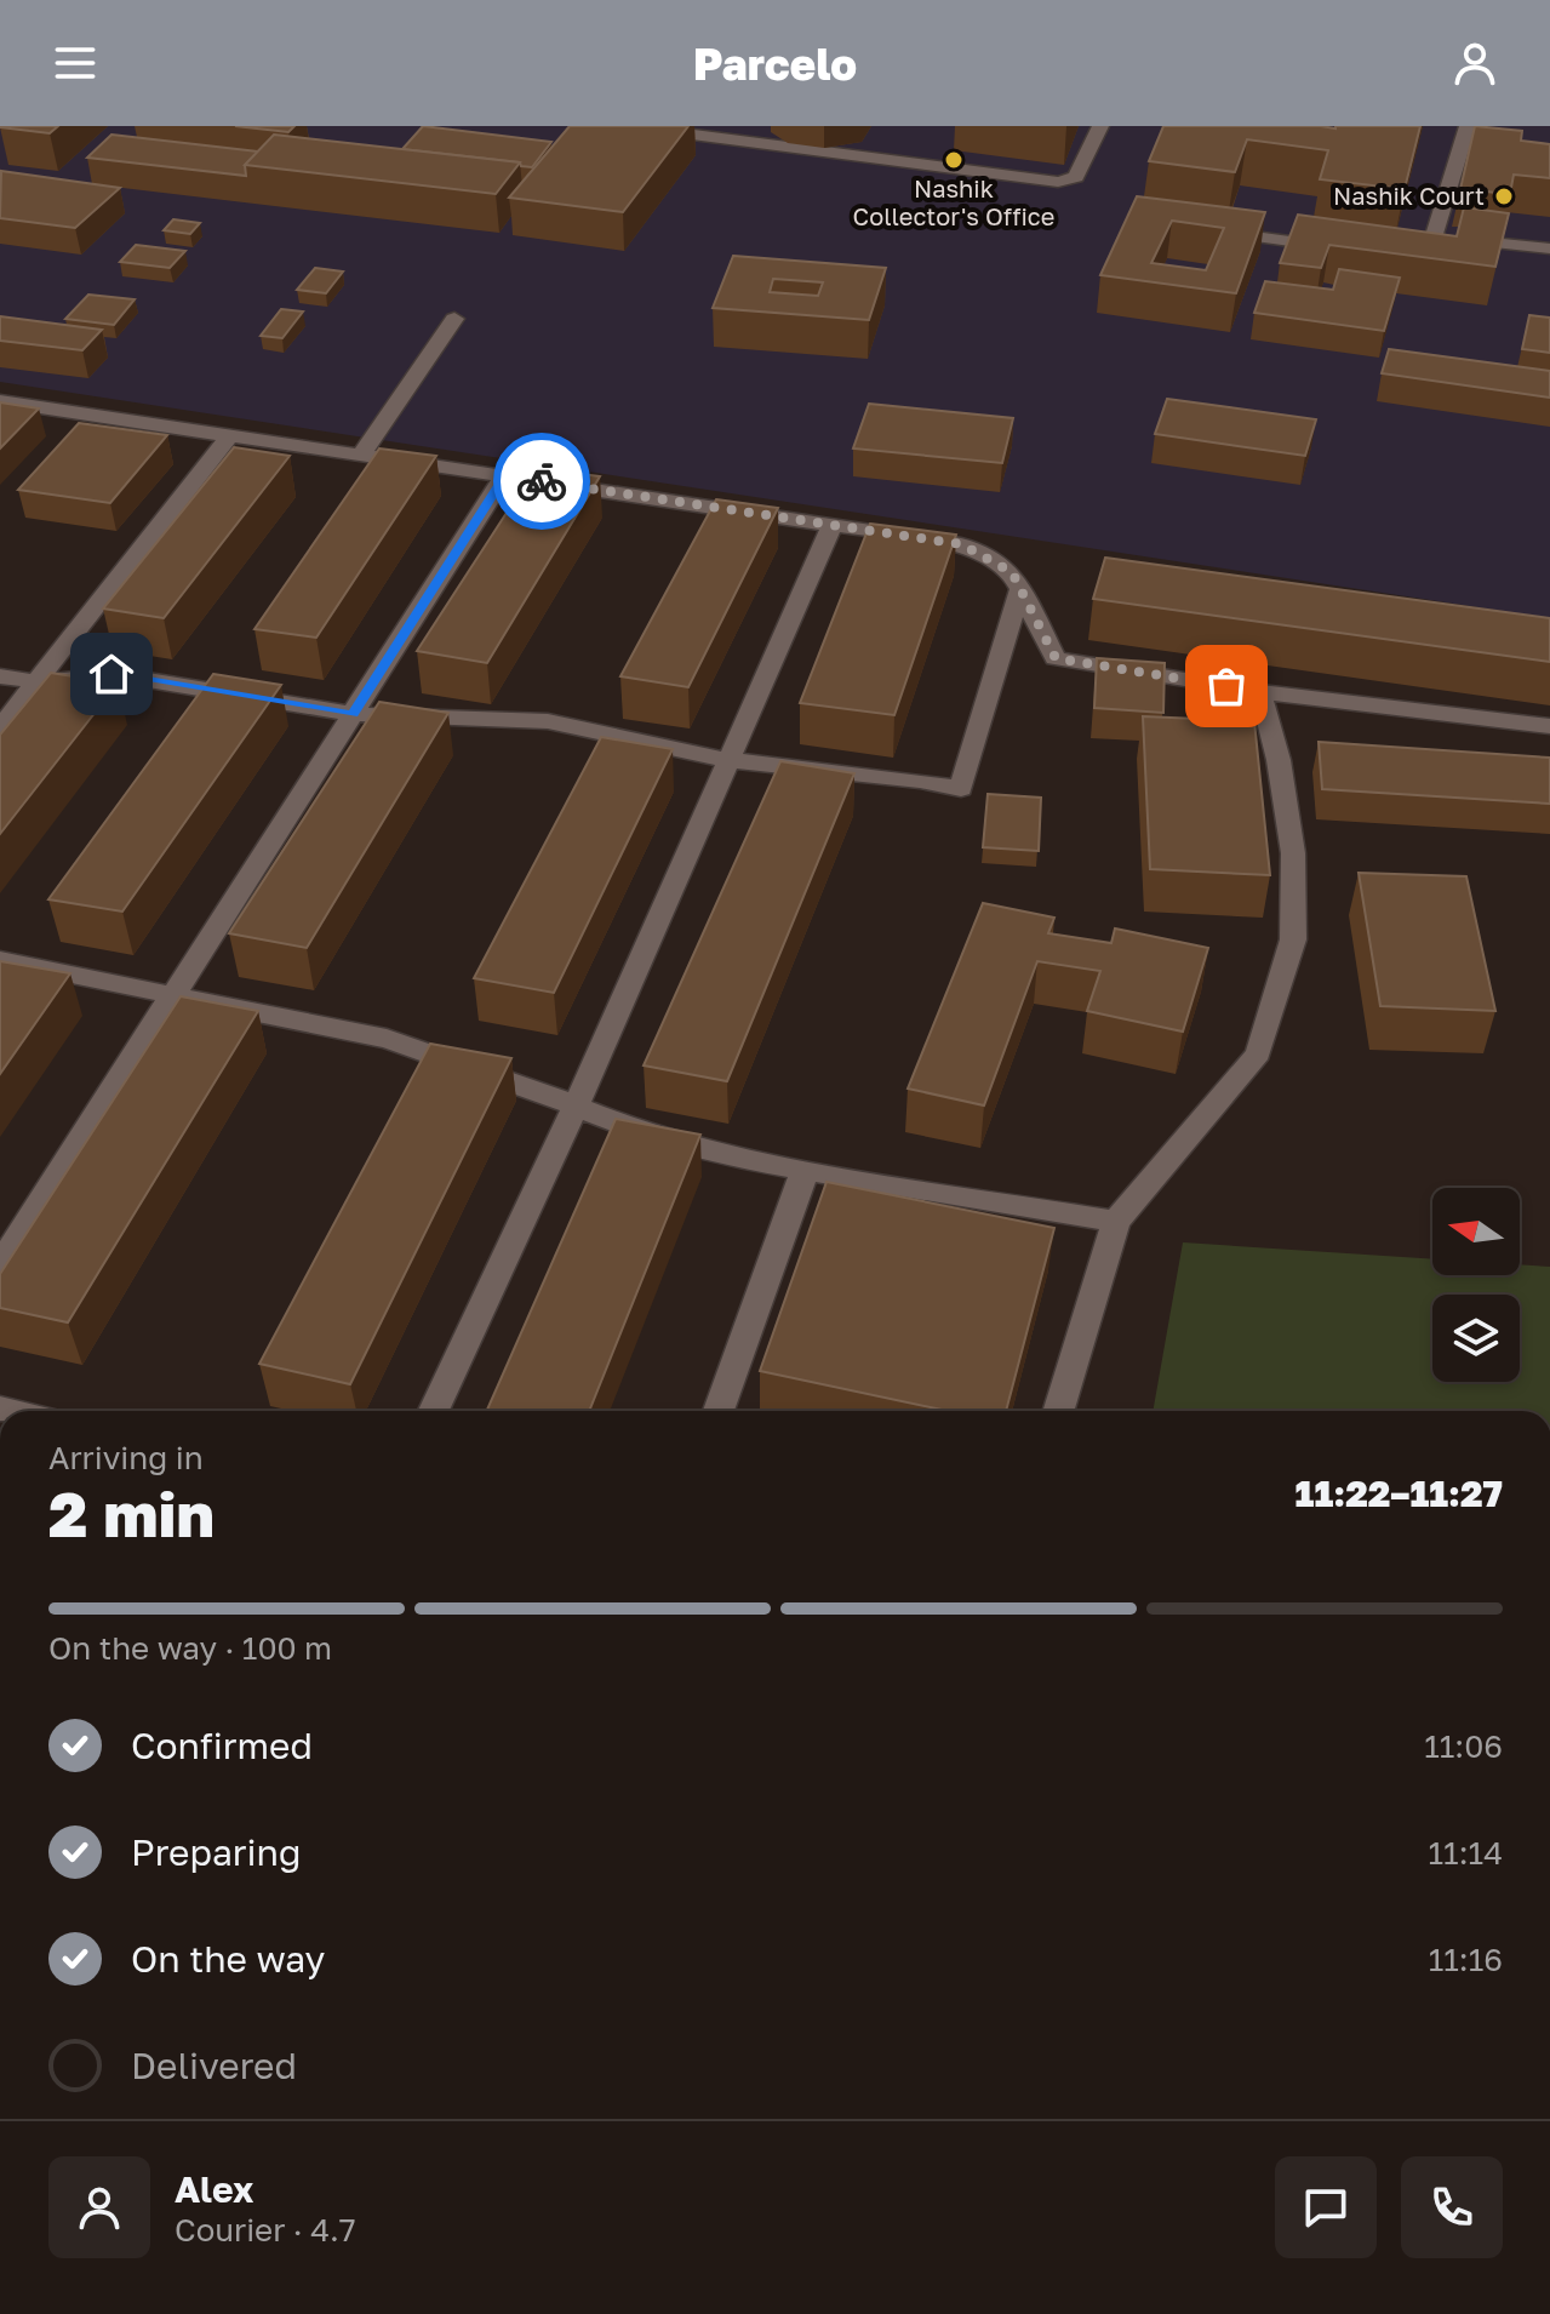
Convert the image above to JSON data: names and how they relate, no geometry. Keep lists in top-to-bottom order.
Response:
{
  "places": ["Nashik Collector's Office", "Nashik Court"],
  "north": "left",
  "page": {
    "header": "Parcelo",
    "heading": ["2 min", "Arriving in", "11:22–11:27"],
    "panel": ["Alex", "Courier · 4.7"],
    "bar": "On the way · 100 m",
    "list": [
      ["Confirmed", "11:06"],
      ["Preparing", "11:14"],
      ["On the way", "11:16"],
      "Delivered"
    ]
  }
}
